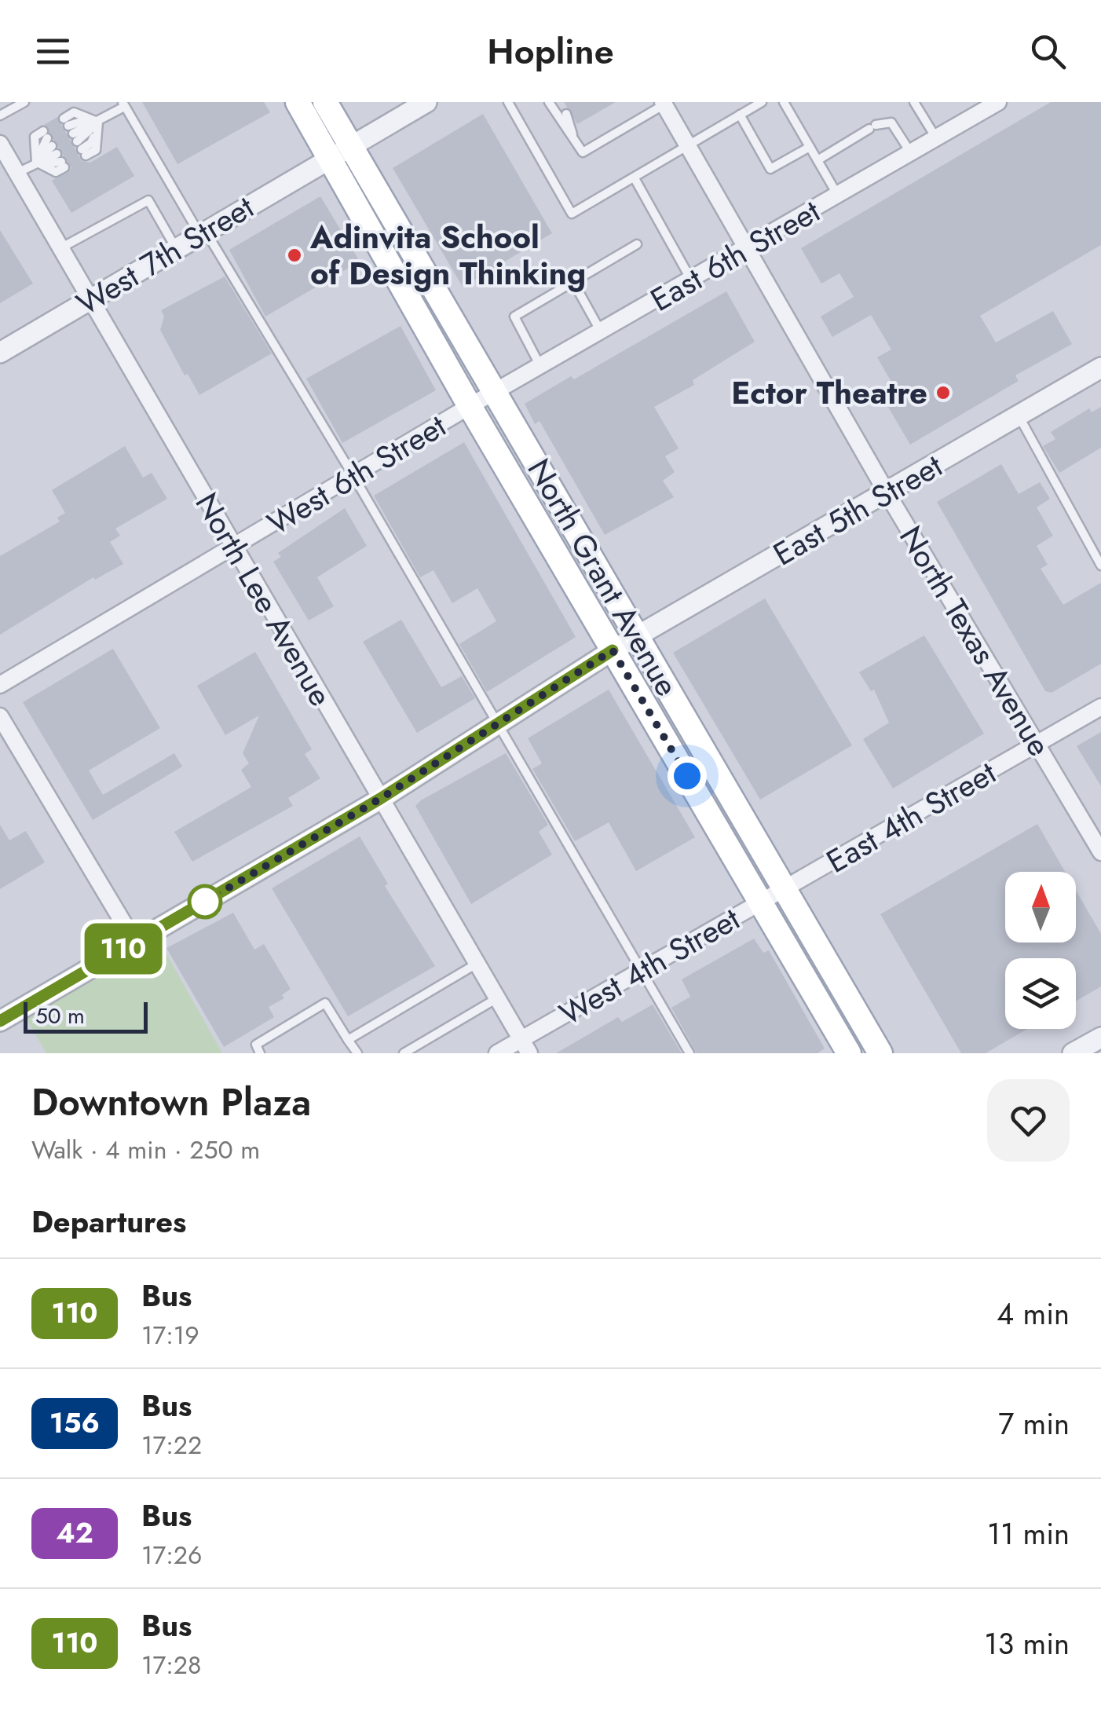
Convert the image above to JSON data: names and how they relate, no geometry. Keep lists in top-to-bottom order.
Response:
{
  "streets": {
    "main road": ["North Grant Avenue"],
    "street": [
      "West 7th Street",
      "East 6th Street",
      "West 6th Street",
      "East 5th Street",
      "North Lee Avenue",
      "North Texas Avenue",
      "East 4th Street",
      "West 4th Street"
    ]
  },
  "crossings": [
    ["West 7th Street", "North Grant Avenue"],
    ["West 7th Street", "North Lee Avenue"],
    ["East 6th Street", "West 6th Street"],
    ["East 6th Street", "North Grant Avenue"],
    ["East 6th Street", "North Texas Avenue"],
    ["West 6th Street", "North Grant Avenue"],
    ["West 6th Street", "North Lee Avenue"],
    ["East 5th Street", "North Grant Avenue"],
    ["East 5th Street", "North Lee Avenue"],
    ["East 5th Street", "North Texas Avenue"],
    ["North Grant Avenue", "East 4th Street"],
    ["North Grant Avenue", "West 4th Street"],
    ["North Lee Avenue", "West 4th Street"],
    ["North Texas Avenue", "East 4th Street"],
    ["East 4th Street", "West 4th Street"]
  ],
  "places": ["Adinvita School of Design Thinking", "Ector Theatre"],
  "lines": ["bus line 110"],
  "scale_bar": "50 m",
  "north": "top",
  "page": {
    "header": "Hopline",
    "on_map": "110",
    "scale": "50 m",
    "heading": [
      ["Downtown Plaza", "Walk · 4 min · 250 m"],
      "Departures"
    ],
    "list": [
      {
        "mark": "110",
        "name": "Bus",
        "note": "17:19",
        "value": "4 min"
      },
      {
        "mark": "156",
        "name": "Bus",
        "note": "17:22",
        "value": "7 min"
      },
      {
        "mark": "42",
        "name": "Bus",
        "note": "17:26",
        "value": "11 min"
      },
      {
        "mark": "110",
        "name": "Bus",
        "note": "17:28",
        "value": "13 min"
      }
    ]
  }
}
